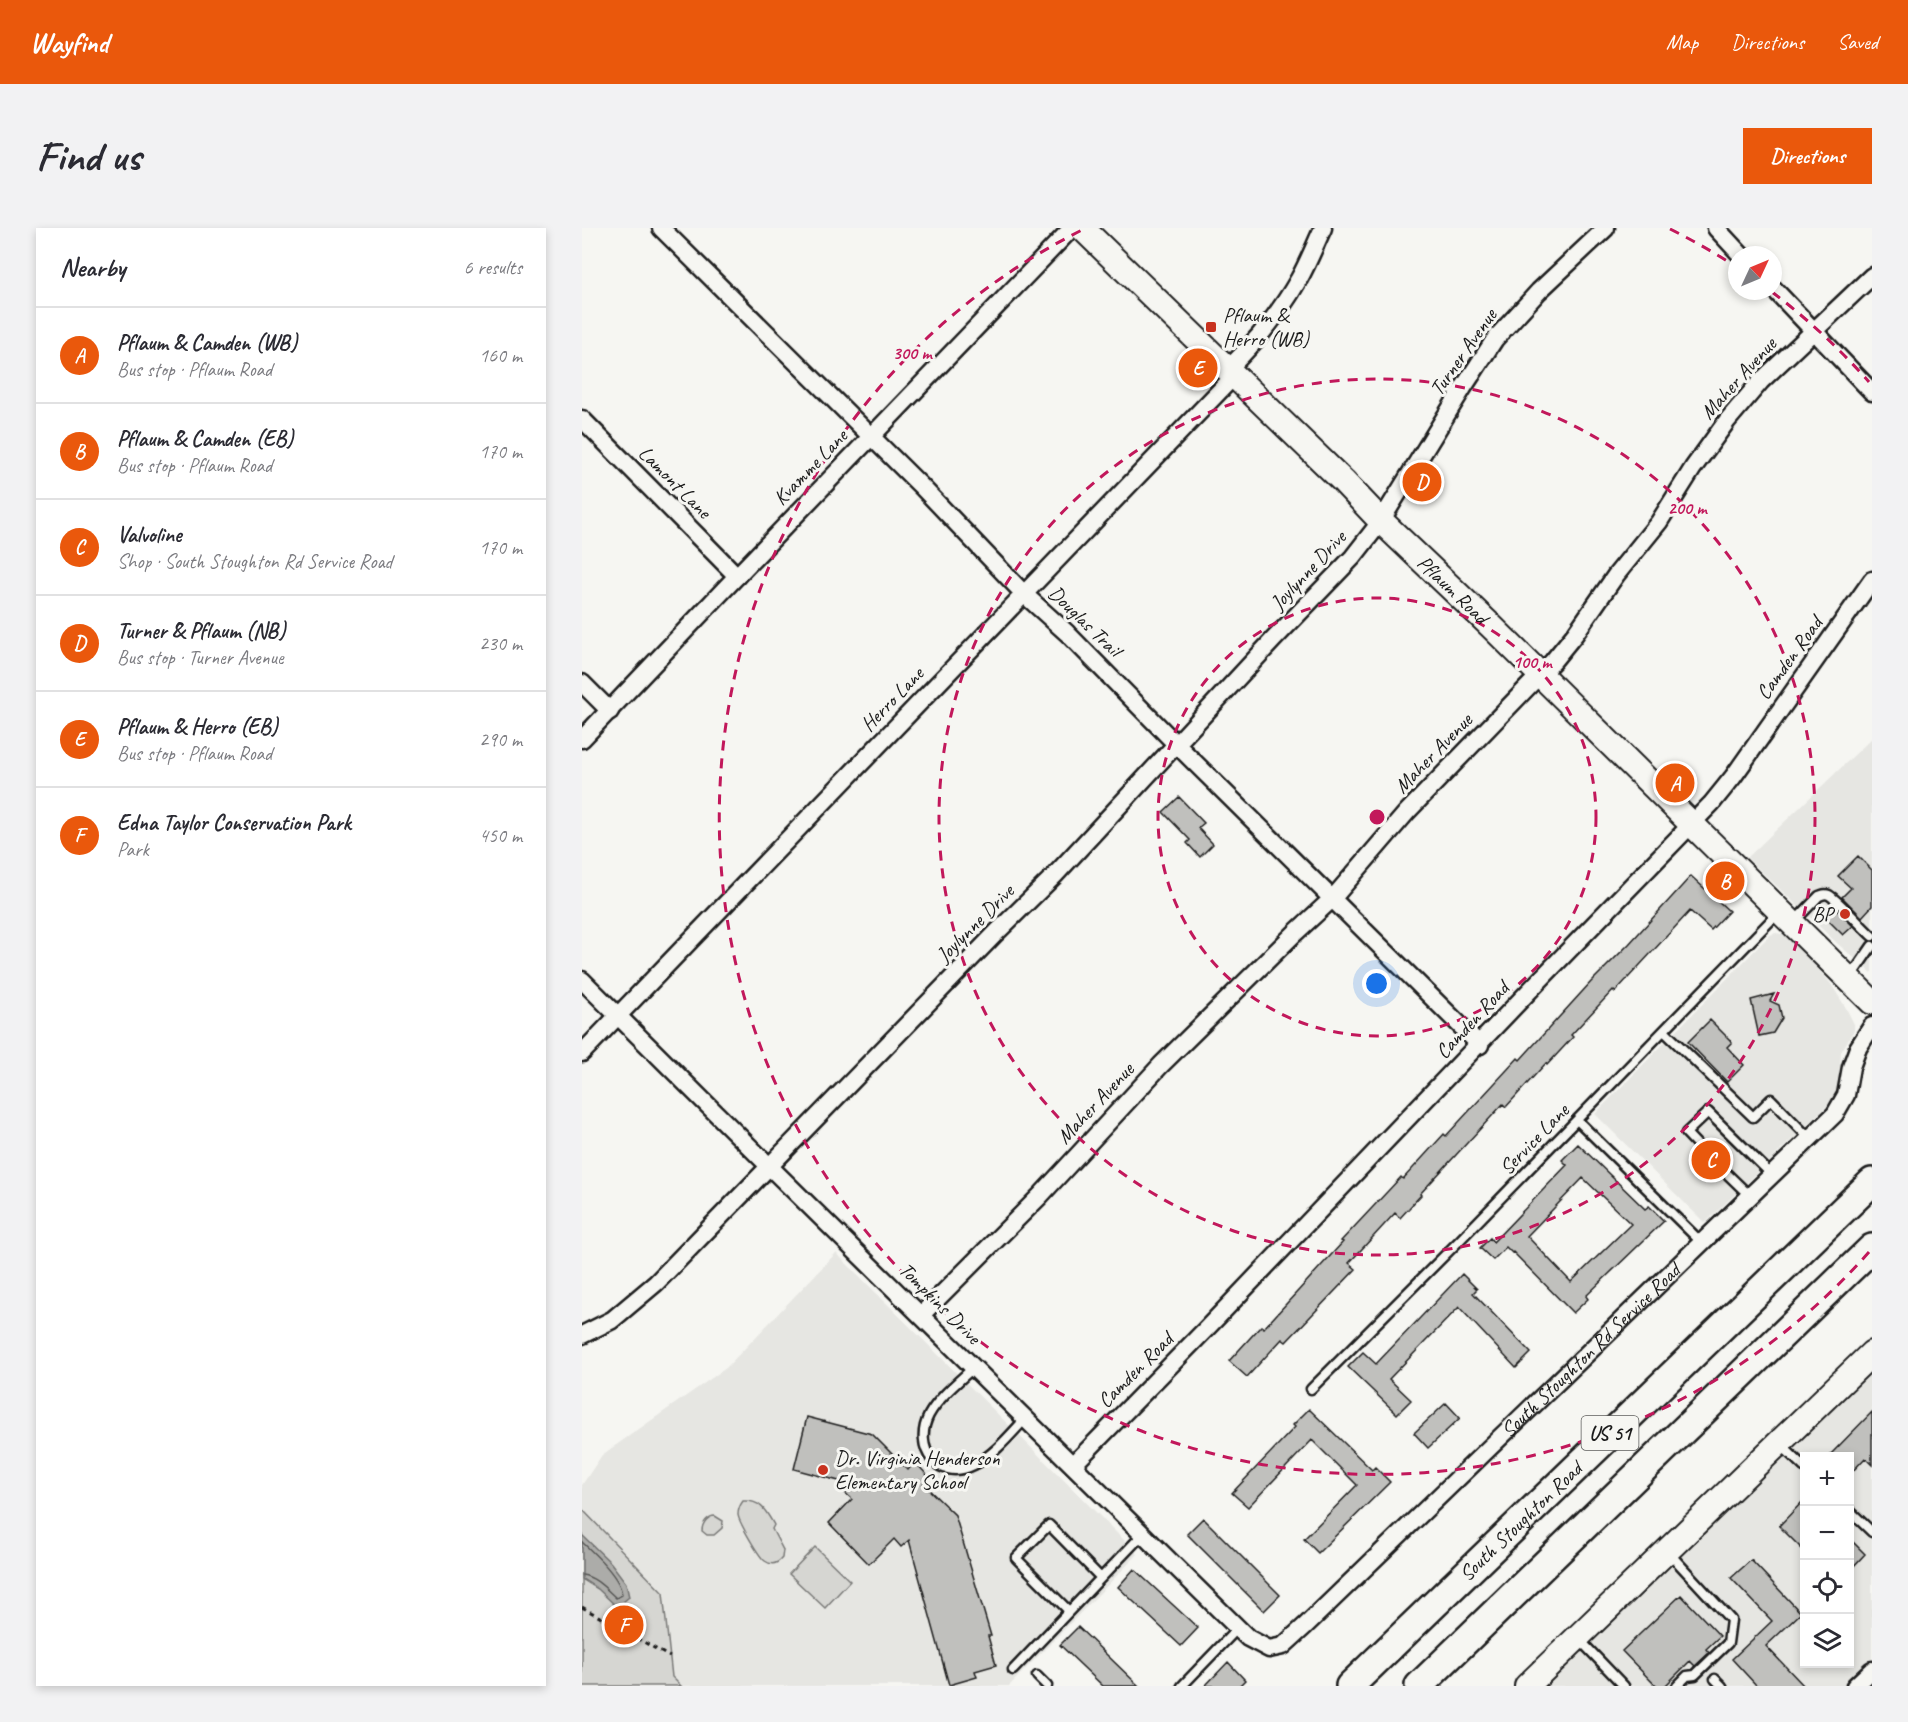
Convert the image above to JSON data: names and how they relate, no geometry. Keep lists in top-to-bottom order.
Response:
{
  "streets": {
    "main road": ["US 51", "South Stoughton Road"],
    "street": [
      "Turner Avenue",
      "Maher Avenue",
      "Kvamme Lane",
      "Lamont Lane",
      "Joylynne Drive",
      "Pflaum Road",
      "Douglas Trail",
      "Camden Road",
      "Herro Lane",
      "Tompkins Drive",
      "South Stoughton Rd Service Road"
    ],
    "lane": ["Service Lane"]
  },
  "crossings": [
    ["Turner Avenue", "Joylynne Drive"],
    ["Turner Avenue", "Pflaum Road"],
    ["Maher Avenue", "Pflaum Road"],
    ["Maher Avenue", "Douglas Trail"],
    ["Maher Avenue", "Tompkins Drive"],
    ["Kvamme Lane", "Lamont Lane"],
    ["Kvamme Lane", "Douglas Trail"],
    ["Joylynne Drive", "Pflaum Road"],
    ["Joylynne Drive", "Douglas Trail"],
    ["Joylynne Drive", "Tompkins Drive"],
    ["Pflaum Road", "Camden Road"],
    ["Pflaum Road", "Herro Lane"],
    ["Pflaum Road", "Service Lane"],
    ["Douglas Trail", "Camden Road"],
    ["Douglas Trail", "Herro Lane"],
    ["Camden Road", "Tompkins Drive"],
    ["Herro Lane", "Tompkins Drive"],
    ["Tompkins Drive", "South Stoughton Rd Service Road"]
  ],
  "places": {
    "transit": ["Pflaum & Herro (WB)"],
    "other": ["BP", "Dr. Virginia Henderson Elementary School"]
  },
  "north": "top right",
  "page": {
    "header": "Wayfind",
    "nav": ["Map", "Directions", "Saved"],
    "buttons": "Directions",
    "title": "Find us",
    "heading": ["Nearby", "6 results"],
    "list": [
      {
        "mark": "A",
        "name": "Pflaum & Camden (WB)",
        "note": "Bus stop · Pflaum Road",
        "value": "160 m"
      },
      {
        "mark": "B",
        "name": "Pflaum & Camden (EB)",
        "note": "Bus stop · Pflaum Road",
        "value": "170 m"
      },
      {
        "mark": "C",
        "name": "Valvoline",
        "note": "Shop · South Stoughton Rd Service Road",
        "value": "170 m"
      },
      {
        "mark": "D",
        "name": "Turner & Pflaum (NB)",
        "note": "Bus stop · Turner Avenue",
        "value": "230 m"
      },
      {
        "mark": "E",
        "name": "Pflaum & Herro (EB)",
        "note": "Bus stop · Pflaum Road",
        "value": "290 m"
      },
      {
        "mark": "F",
        "name": "Edna Taylor Conservation Park",
        "note": "Park",
        "value": "450 m"
      }
    ],
    "pins": [
      "E",
      "D",
      "A",
      "B",
      "C",
      "F"
    ],
    "map_buttons": ["+", "−"]
  },
  "rings": ["300 m", "200 m", "100 m"]
}
